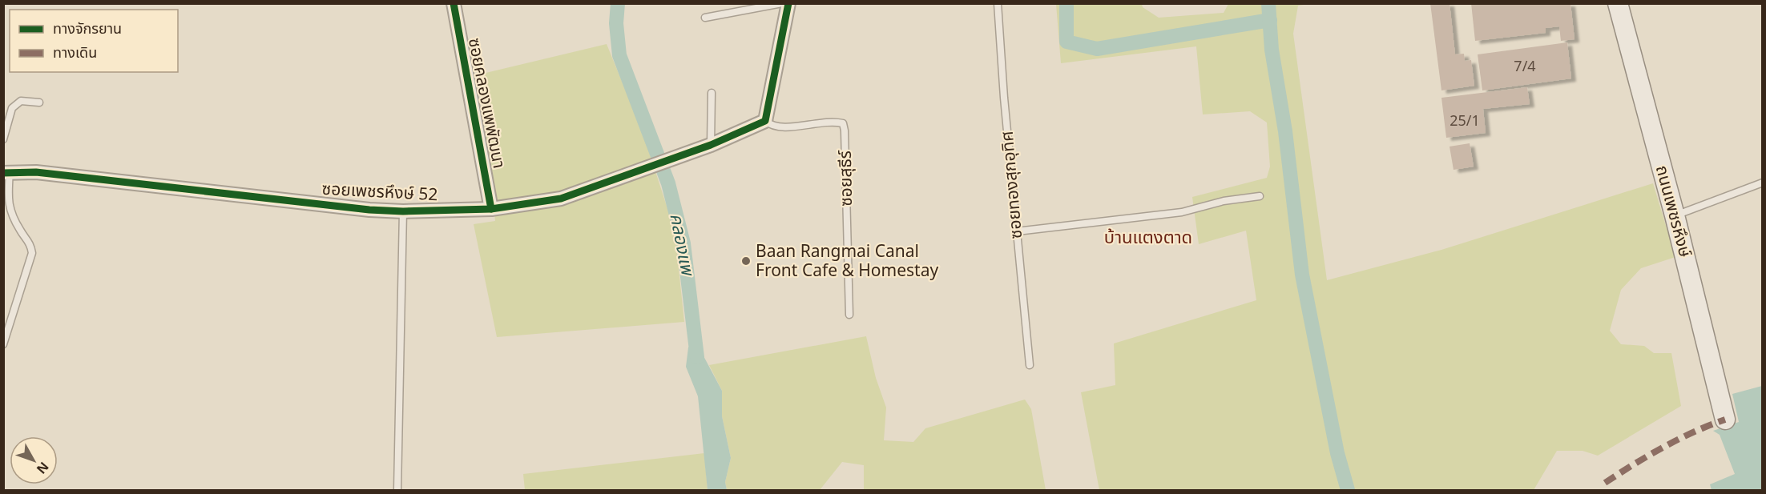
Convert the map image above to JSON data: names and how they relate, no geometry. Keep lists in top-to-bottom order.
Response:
{
  "streets": {
    "main road": ["ถนนเพชรหึงษ์"],
    "street": ["ซอยคลองแพพัฒนา", "ซอยเพชรหึงษ์ 52"],
    "lane": ["ซอยสุธีร์", "ซอยทองสุกอุทิศ"]
  },
  "crossings": [
    ["ซอยคลองแพพัฒนา", "ซอยเพชรหึงษ์ 52"],
    ["ซอยสุธีร์", "ซอยเพชรหึงษ์ 52"]
  ],
  "districts": ["บ้านแตงตาด"],
  "water": ["คลองแพ"],
  "places": ["Baan Rangmai Canal Front Cafe & Homestay"],
  "house_numbers": ["7/4", "25/1"],
  "legend": ["ทางจักรยาน", "ทางเดิน"],
  "north": "bottom right"
}
